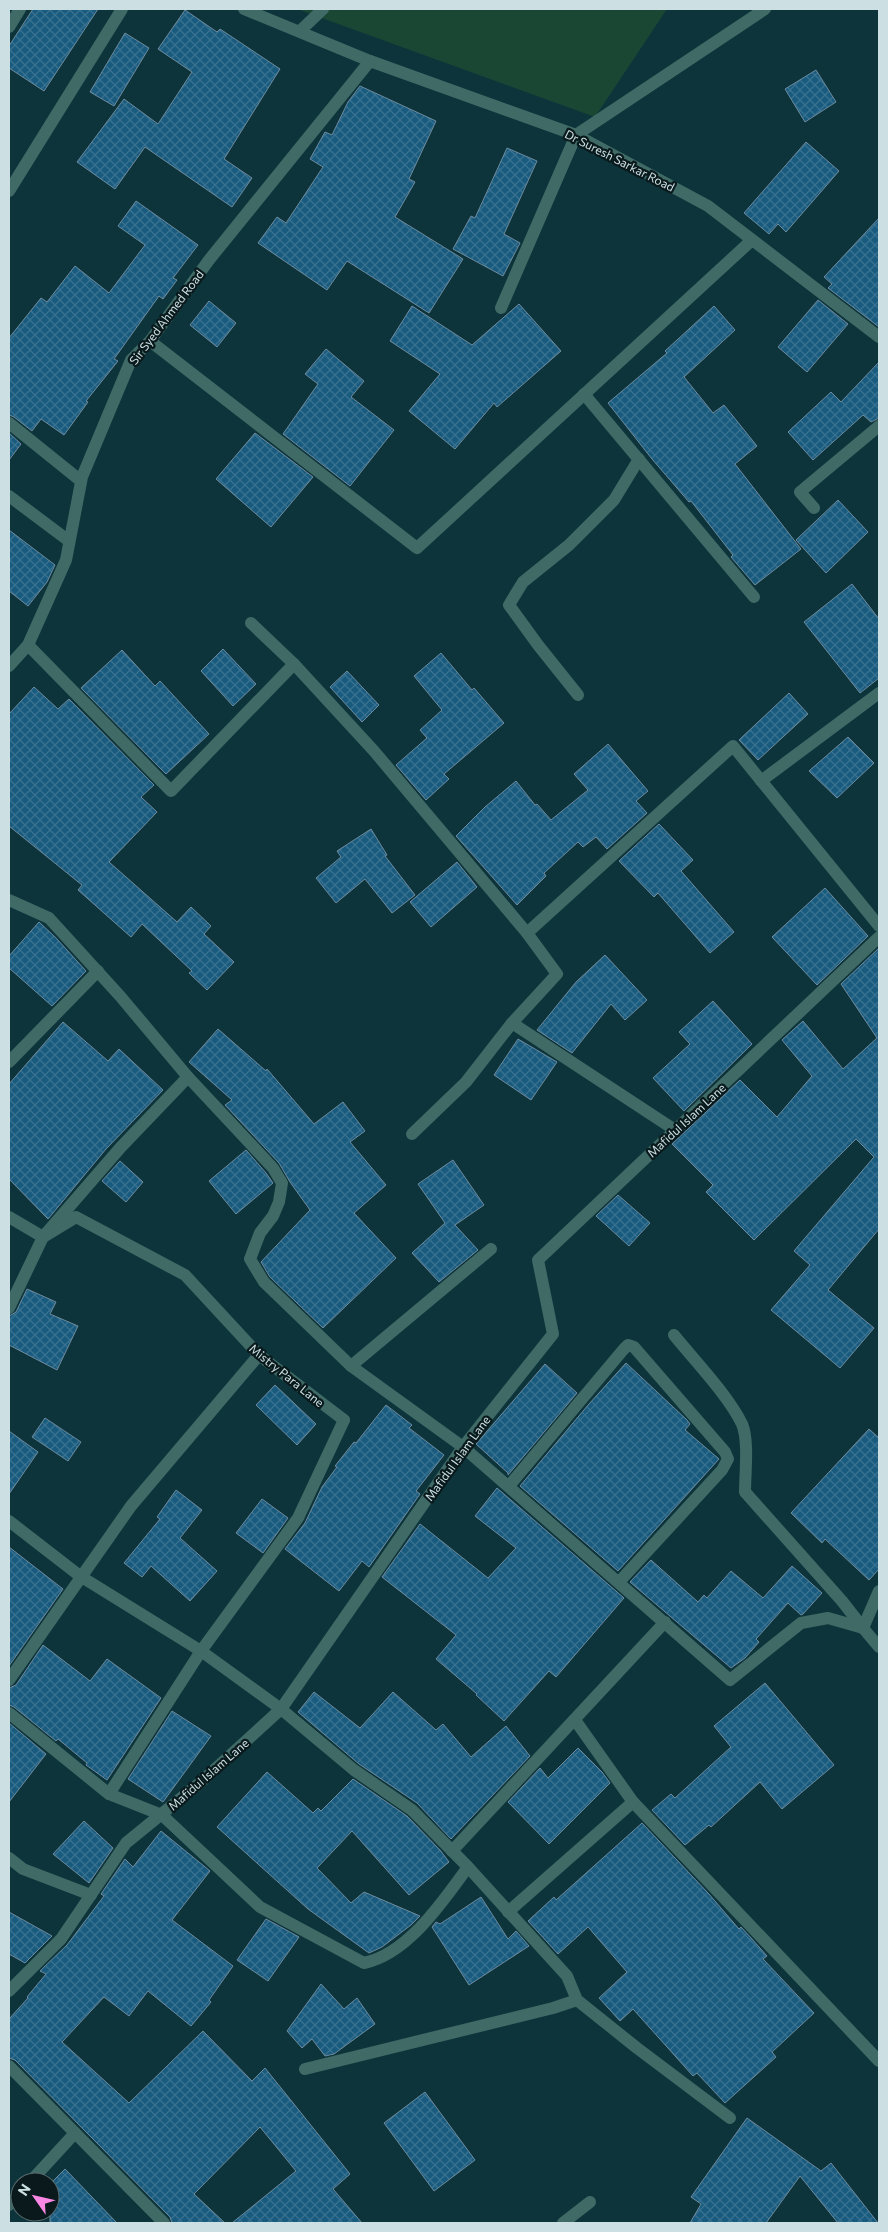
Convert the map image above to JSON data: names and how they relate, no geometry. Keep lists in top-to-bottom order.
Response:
{
  "streets": {
    "street": [
      "Dr Suresh Sarkar Road",
      "Sir Syed Ahmed Road",
      "Mafidul Islam Lane",
      "Mistry Para Lane"
    ]
  },
  "crossings": [
    ["Dr Suresh Sarkar Road", "Sir Syed Ahmed Road"]
  ],
  "north": "top left"
}
